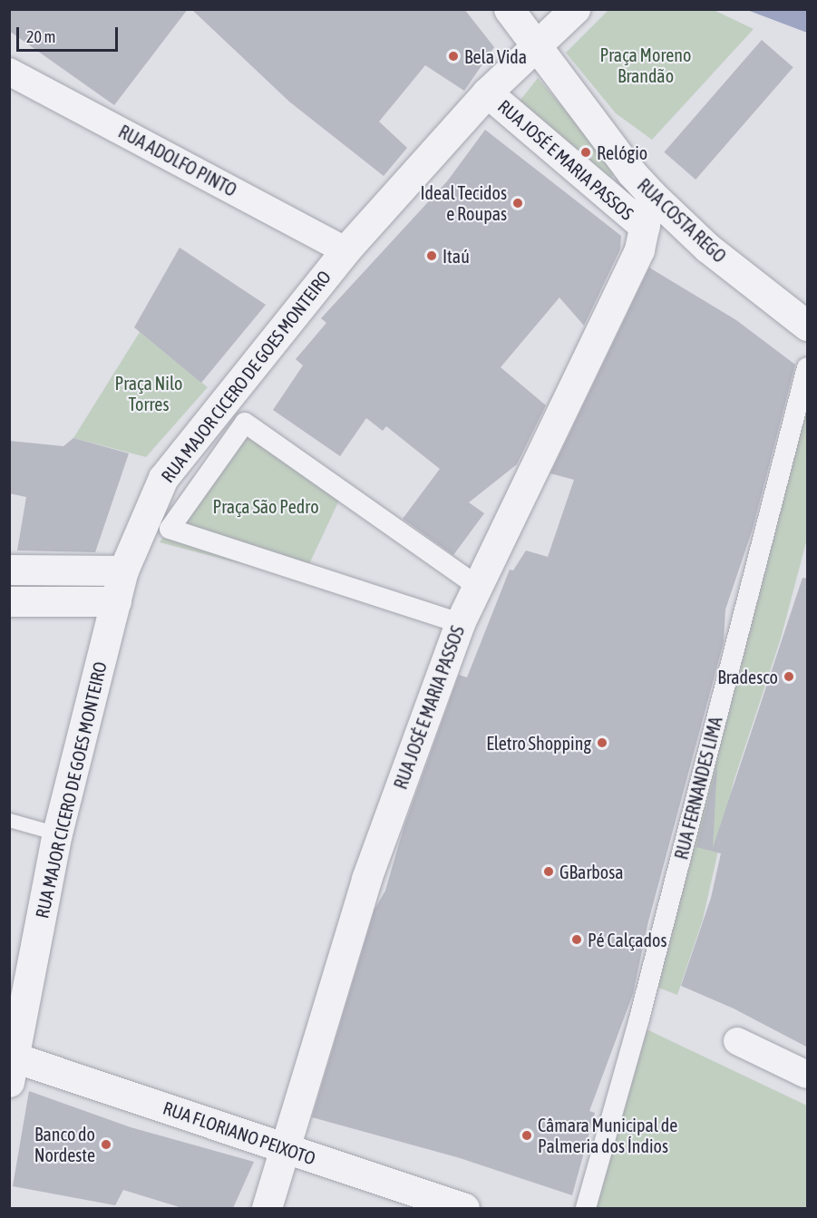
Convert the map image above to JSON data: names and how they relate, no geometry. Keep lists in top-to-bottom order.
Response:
{
  "streets": {
    "street": [
      "RUA JOSÉ E MARIA PASSOS",
      "RUA ADOLFO PINTO",
      "RUA COSTA REGO",
      "RUA MAJOR CICERO DE GOES MONTEIRO",
      "RUA FERNANDES LIMA",
      "RUA FLORIANO PEIXOTO"
    ]
  },
  "crossings": [
    ["RUA JOSÉ E MARIA PASSOS", "RUA COSTA REGO"],
    ["RUA JOSÉ E MARIA PASSOS", "RUA MAJOR CICERO DE GOES MONTEIRO"],
    ["RUA JOSÉ E MARIA PASSOS", "RUA FLORIANO PEIXOTO"],
    ["RUA ADOLFO PINTO", "RUA MAJOR CICERO DE GOES MONTEIRO"],
    ["RUA COSTA REGO", "RUA MAJOR CICERO DE GOES MONTEIRO"],
    ["RUA MAJOR CICERO DE GOES MONTEIRO", "RUA FLORIANO PEIXOTO"]
  ],
  "parks": ["Praça Moreno Brandão", "Praça Nilo Torres", "Praça São Pedro"],
  "places": [
    "Bela Vida",
    "Relógio",
    "Ideal Tecidos e Roupas",
    "Itaú",
    "Bradesco",
    "Eletro Shopping",
    "GBarbosa",
    "Pé Calçados",
    "Câmara Municipal de Palmeria dos Índios",
    "Banco do Nordeste"
  ],
  "scale_bar": "20 m"
}
